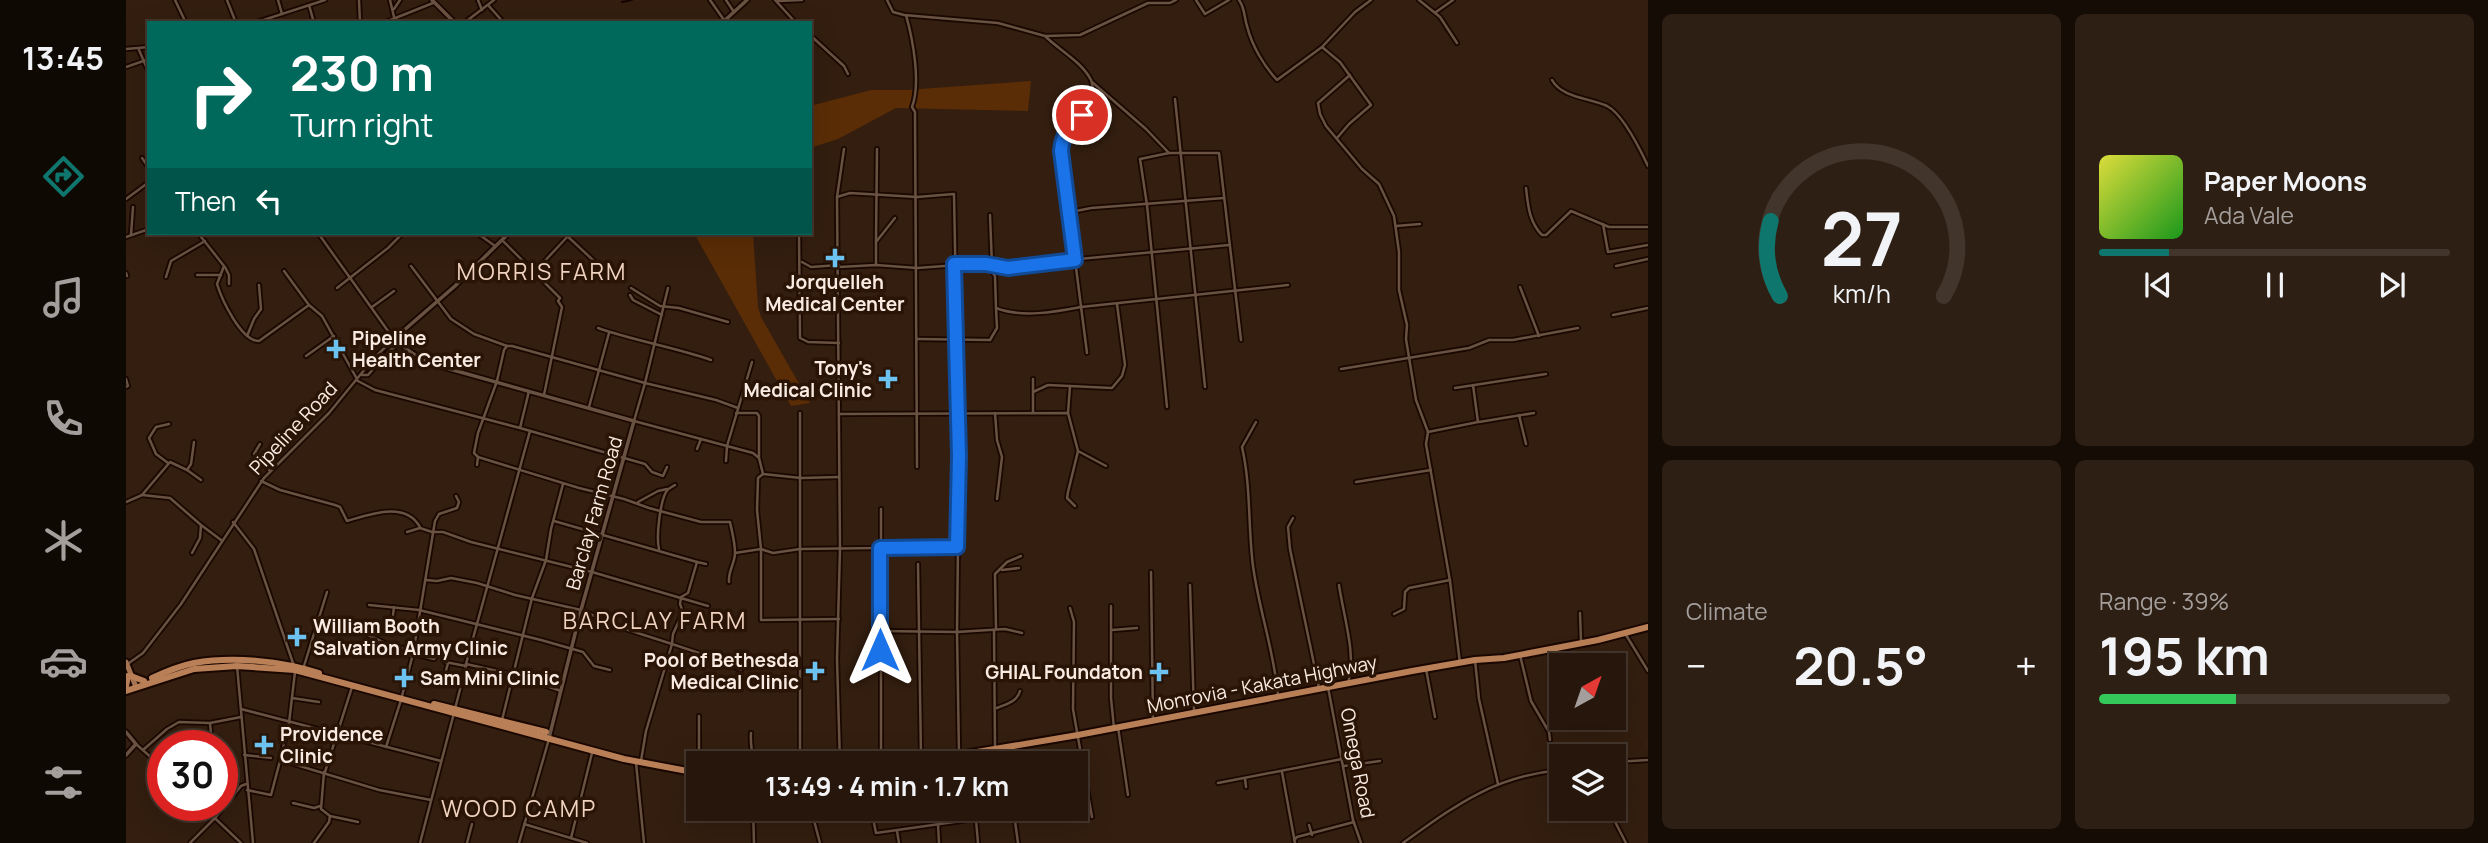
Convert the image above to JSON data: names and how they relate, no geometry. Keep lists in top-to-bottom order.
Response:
{
  "streets": {
    "highway": ["Monrovia - Kakata Highway"],
    "street": ["Pipeline Road", "Barclay Farm Road", "Omega Road"]
  },
  "crossings": [
    ["Pipeline Road", "Barclay Farm Road"],
    ["Monrovia - Kakata Highway", "Omega Road"]
  ],
  "districts": ["MORRIS FARM", "BARCLAY FARM", "WOOD CAMP"],
  "places": {
    "health": [
      "Jorquelleh Medical Center",
      "Pipeline Health Center",
      "Tony's Medical Clinic",
      "William Booth Salvation Army Clinic",
      "Pool of Bethesda Medical Clinic",
      "GHIAL Foundaton",
      "Sam Mini Clinic",
      "Providence Clinic"
    ]
  },
  "north": "top right",
  "page": {
    "tabs": "13:45",
    "turn": ["230 m", "Turn right"],
    "song": ["Paper Moons", "Ada Vale"],
    "then": "Then",
    "tile": [
      "Climate",
      ["Range · 39%", "195 km"]
    ],
    "heat": ["−", "20.5°", "+"],
    "limit": "30",
    "trip": "13:49 · 4 min · 1.7 km",
    "gauge": ["27", "km/h"]
  }
}
